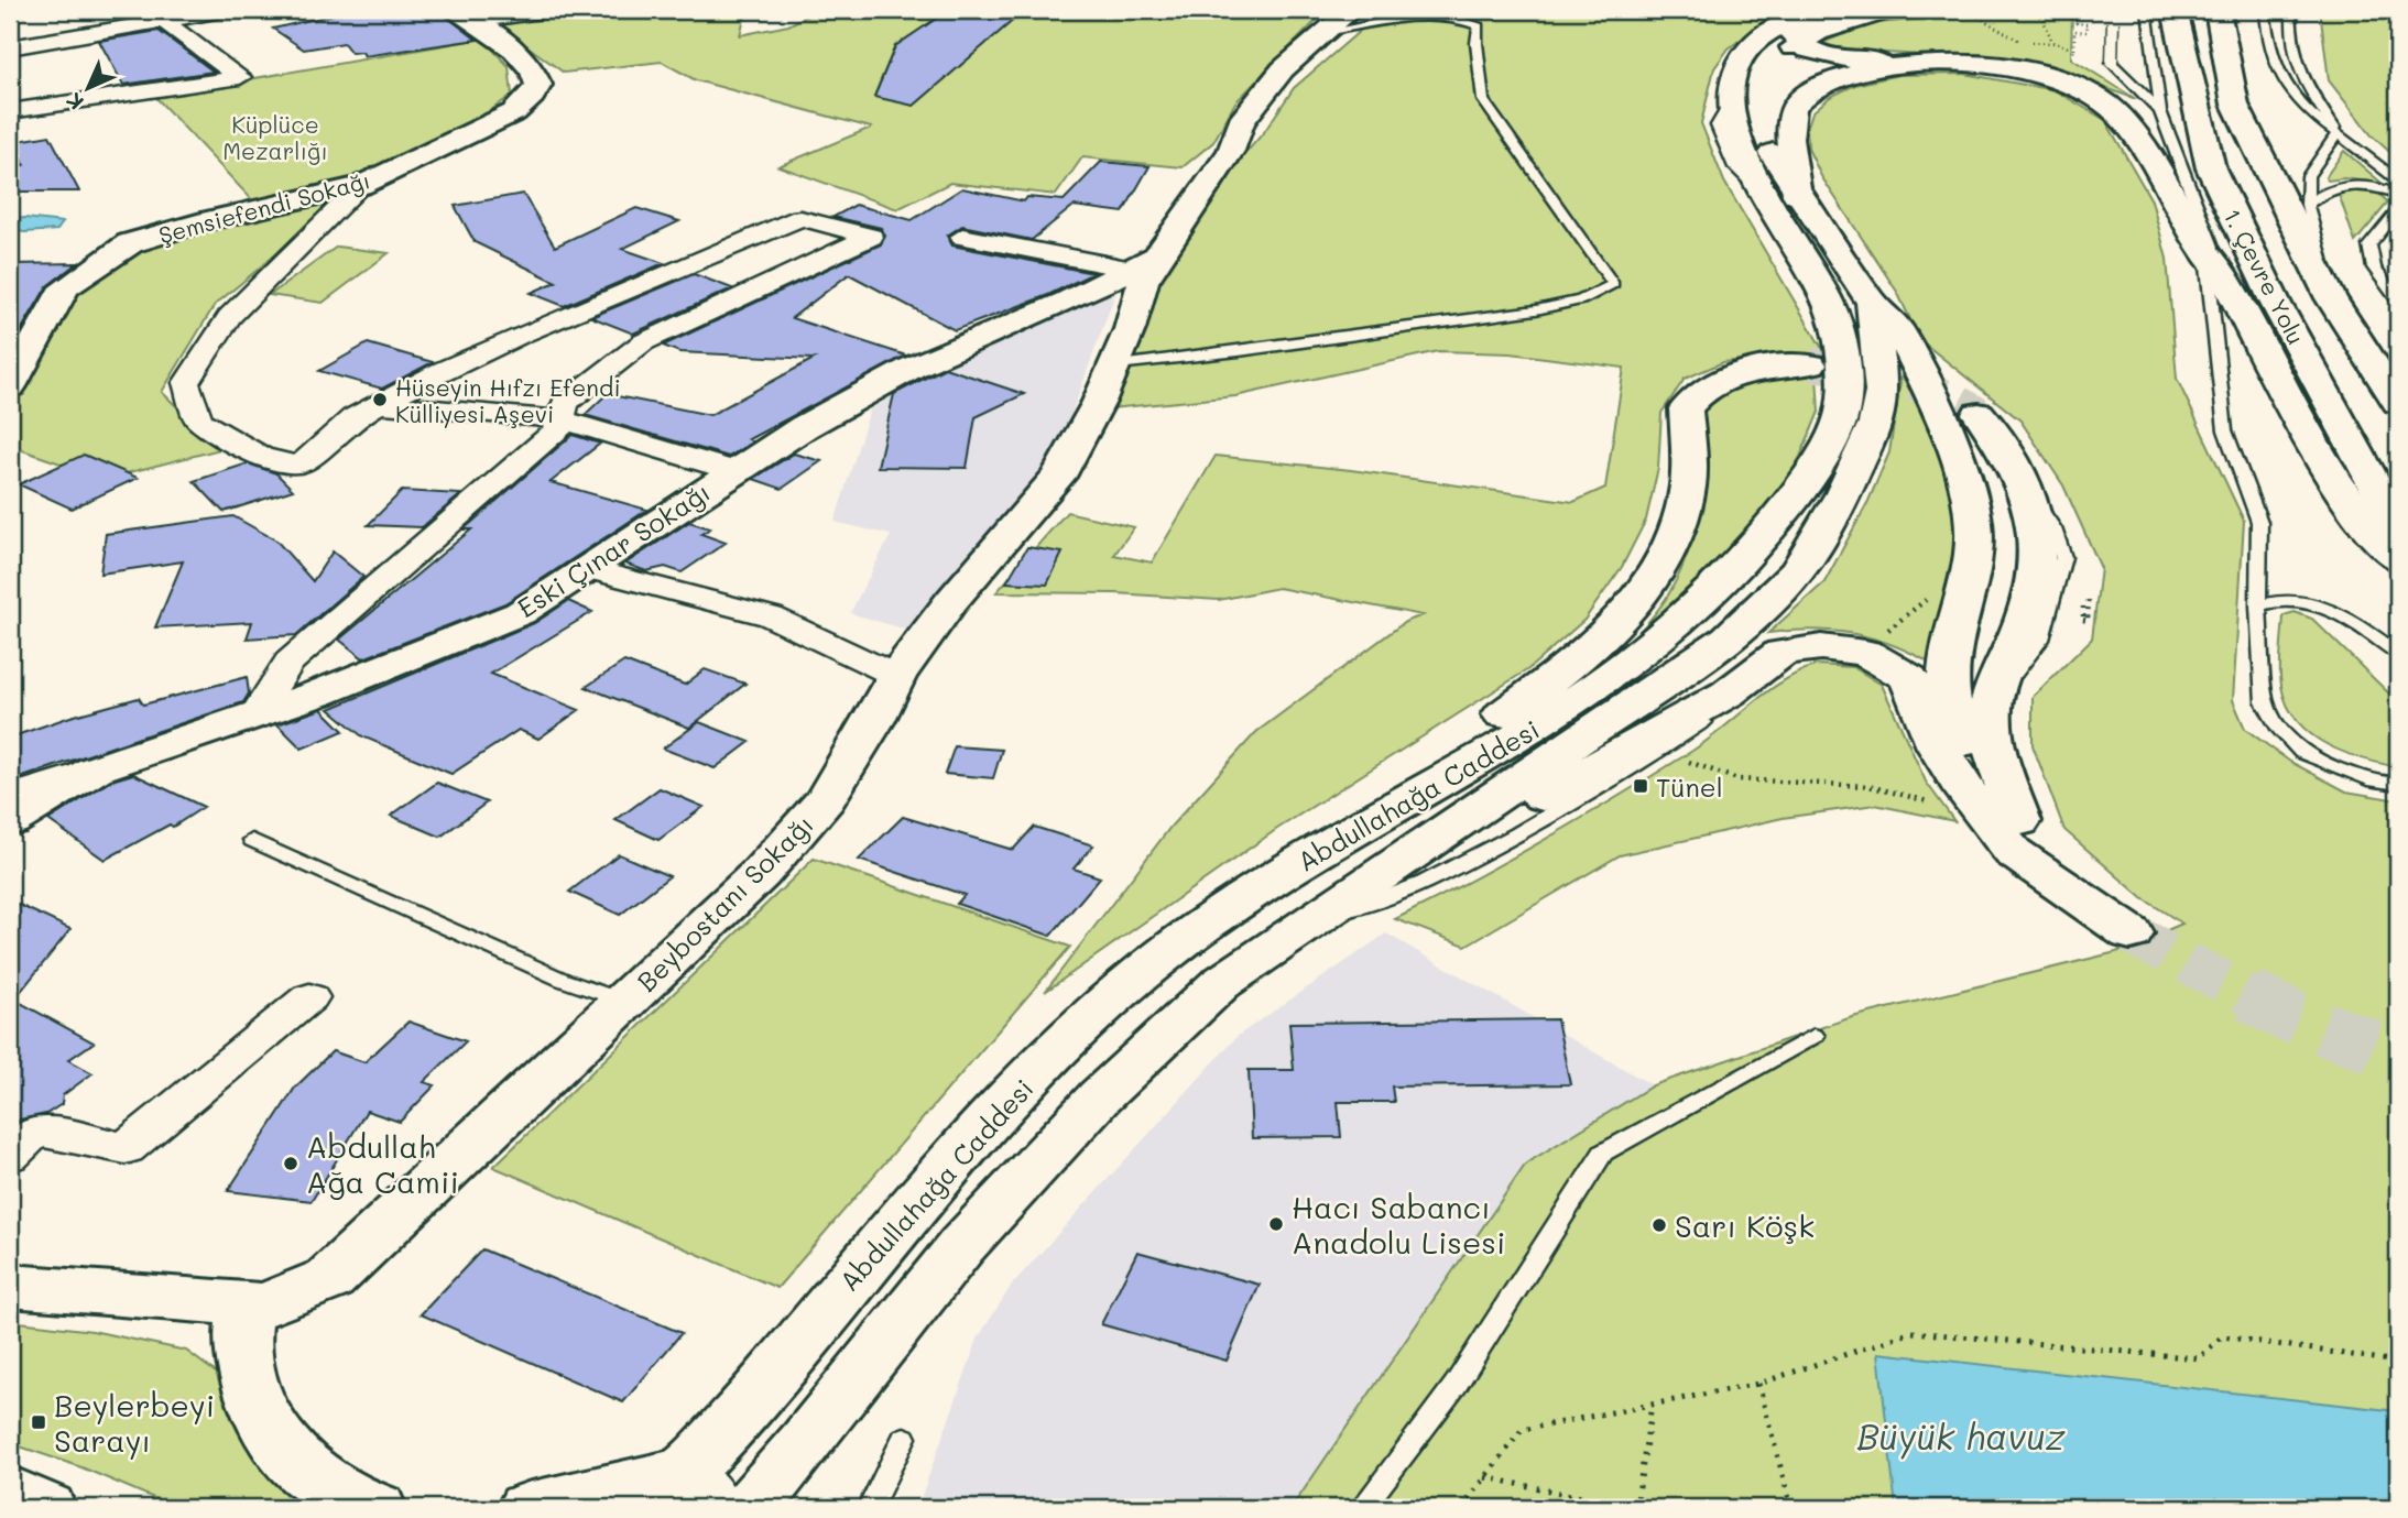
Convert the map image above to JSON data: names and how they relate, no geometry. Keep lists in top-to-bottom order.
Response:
{
  "streets": {
    "main road": [
      "Şemsiefendi Sokağı",
      "1. Çevre Yolu",
      "Eski Çınar Sokağı",
      "Abdullahağa Caddesi",
      "Beybostanı Sokağı"
    ]
  },
  "crossings": [
    ["Eski Çınar Sokağı", "Beybostanı Sokağı"]
  ],
  "water": ["Büyük havuz"],
  "parks": ["Küplüce Mezarlığı"],
  "places": {
    "other": [
      "Hüseyin Hıfzı Efendi Külliyesi Aşevi",
      "Abdullah Ağa Camii",
      "Hacı Sabancı Anadolu Lisesi",
      "Sarı Köşk"
    ],
    "transit": ["Tünel", "Beylerbeyi Sarayı"]
  },
  "north": "bottom left"
}
